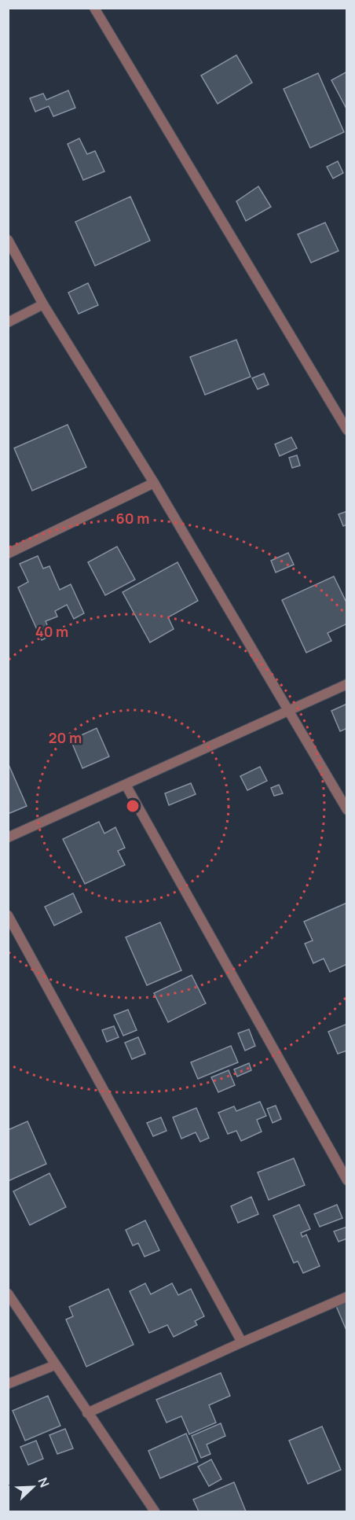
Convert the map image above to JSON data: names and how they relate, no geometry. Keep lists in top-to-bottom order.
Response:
{
  "north": "top right",
  "rings": ["60 m", "40 m", "20 m"]
}
